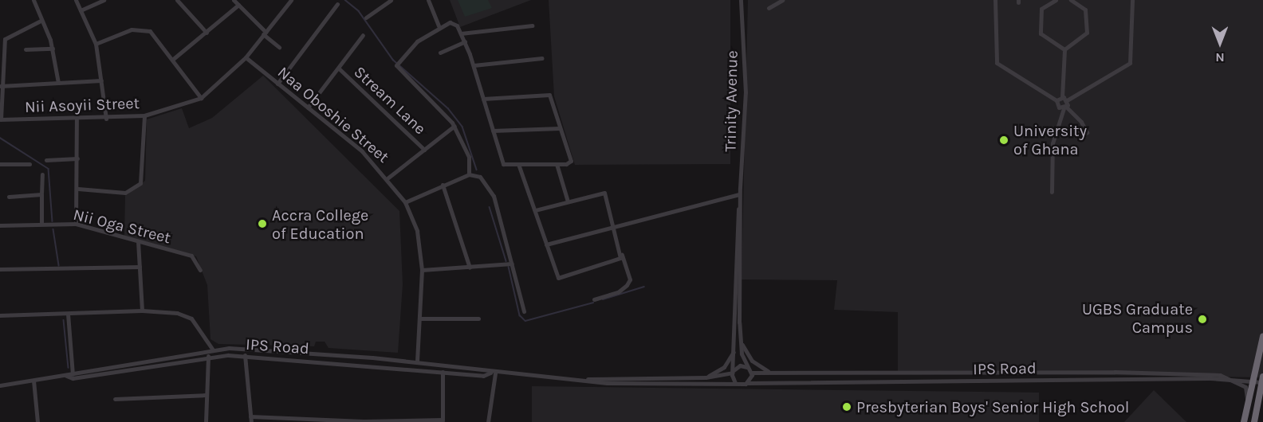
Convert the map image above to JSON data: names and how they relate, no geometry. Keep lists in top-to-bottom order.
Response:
{
  "streets": {
    "street": [
      "Stream Lane",
      "Trinity Avenue",
      "Nii Asoyii Street",
      "Naa Oboshie Street",
      "Nii Oga Street",
      "IPS Road"
    ]
  },
  "crossings": [
    ["Trinity Avenue", "IPS Road"],
    ["Nii Asoyii Street", "Naa Oboshie Street"],
    ["Naa Oboshie Street", "IPS Road"]
  ],
  "places": [
    "University of Ghana",
    "Accra College of Education",
    "UGBS Graduate Campus",
    "Presbyterian Boys' Senior High School"
  ],
  "north": "bottom"
}
